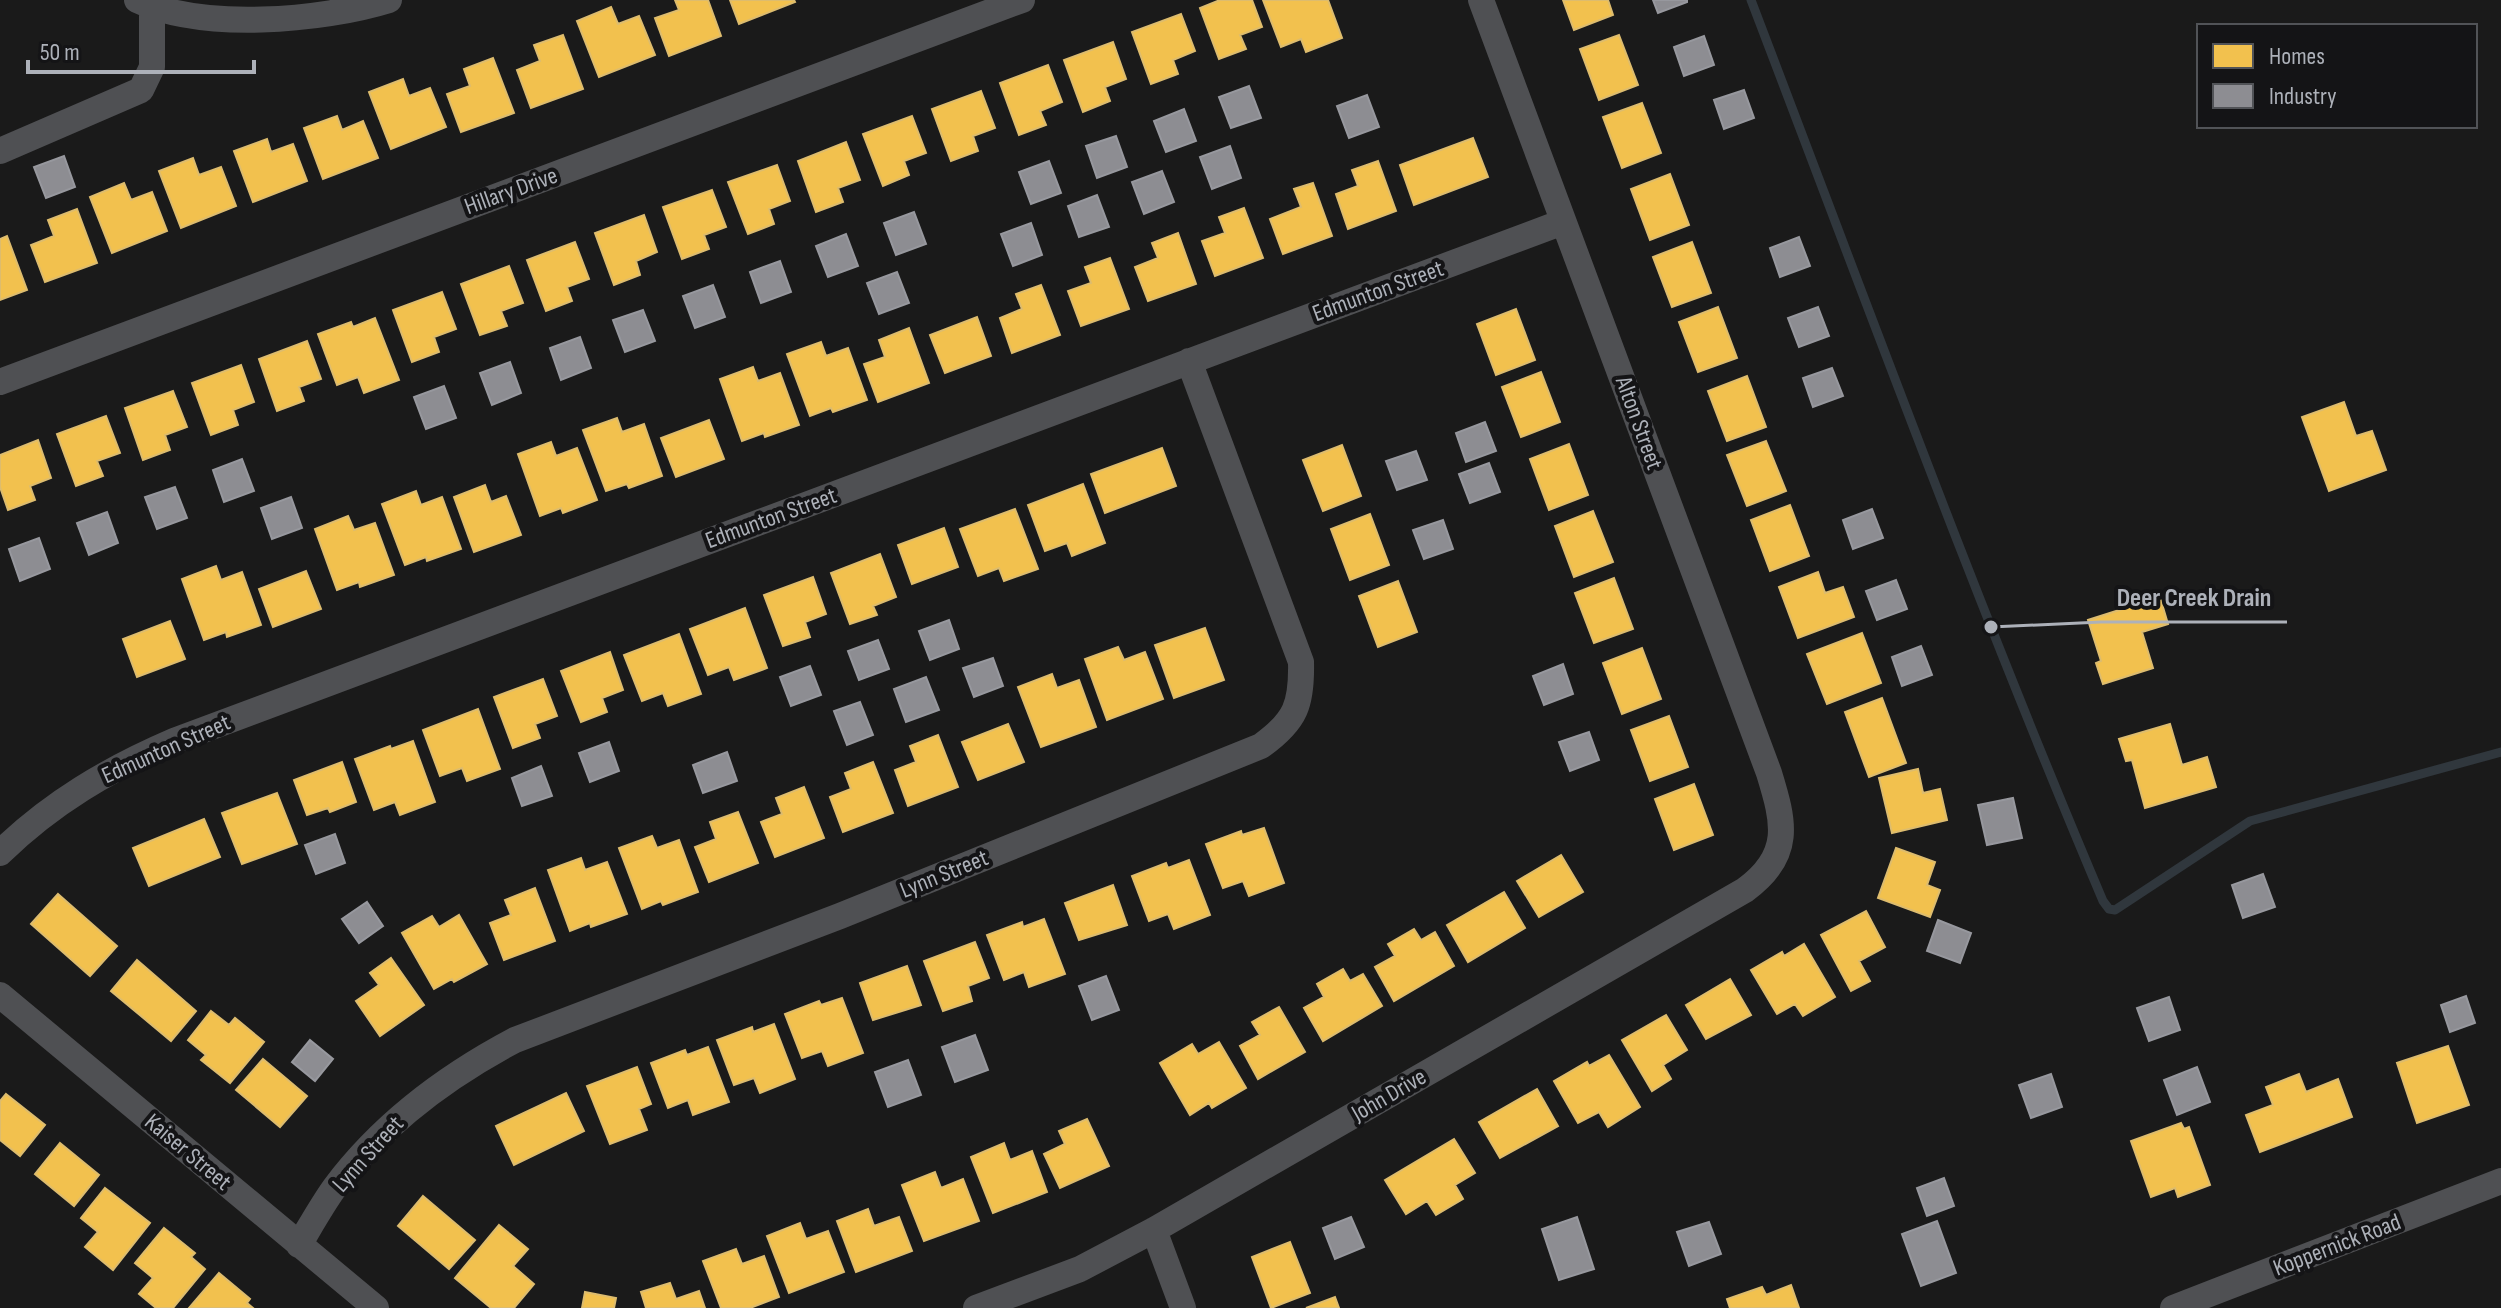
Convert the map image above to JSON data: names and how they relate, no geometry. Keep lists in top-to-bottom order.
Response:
{
  "streets": {
    "street": [
      "Hillary Drive",
      "Edmunton Street",
      "Alton Street",
      "Lynn Street",
      "John Drive",
      "Kaiser Street",
      "Koppernick Road"
    ]
  },
  "crossings": [
    ["Edmunton Street", "Alton Street"],
    ["Edmunton Street", "Lynn Street"],
    ["Alton Street", "John Drive"],
    ["Lynn Street", "Kaiser Street"]
  ],
  "places": ["Deer Creek Drain"],
  "legend": ["Homes", "Industry"],
  "scale_bar": "50 m"
}
